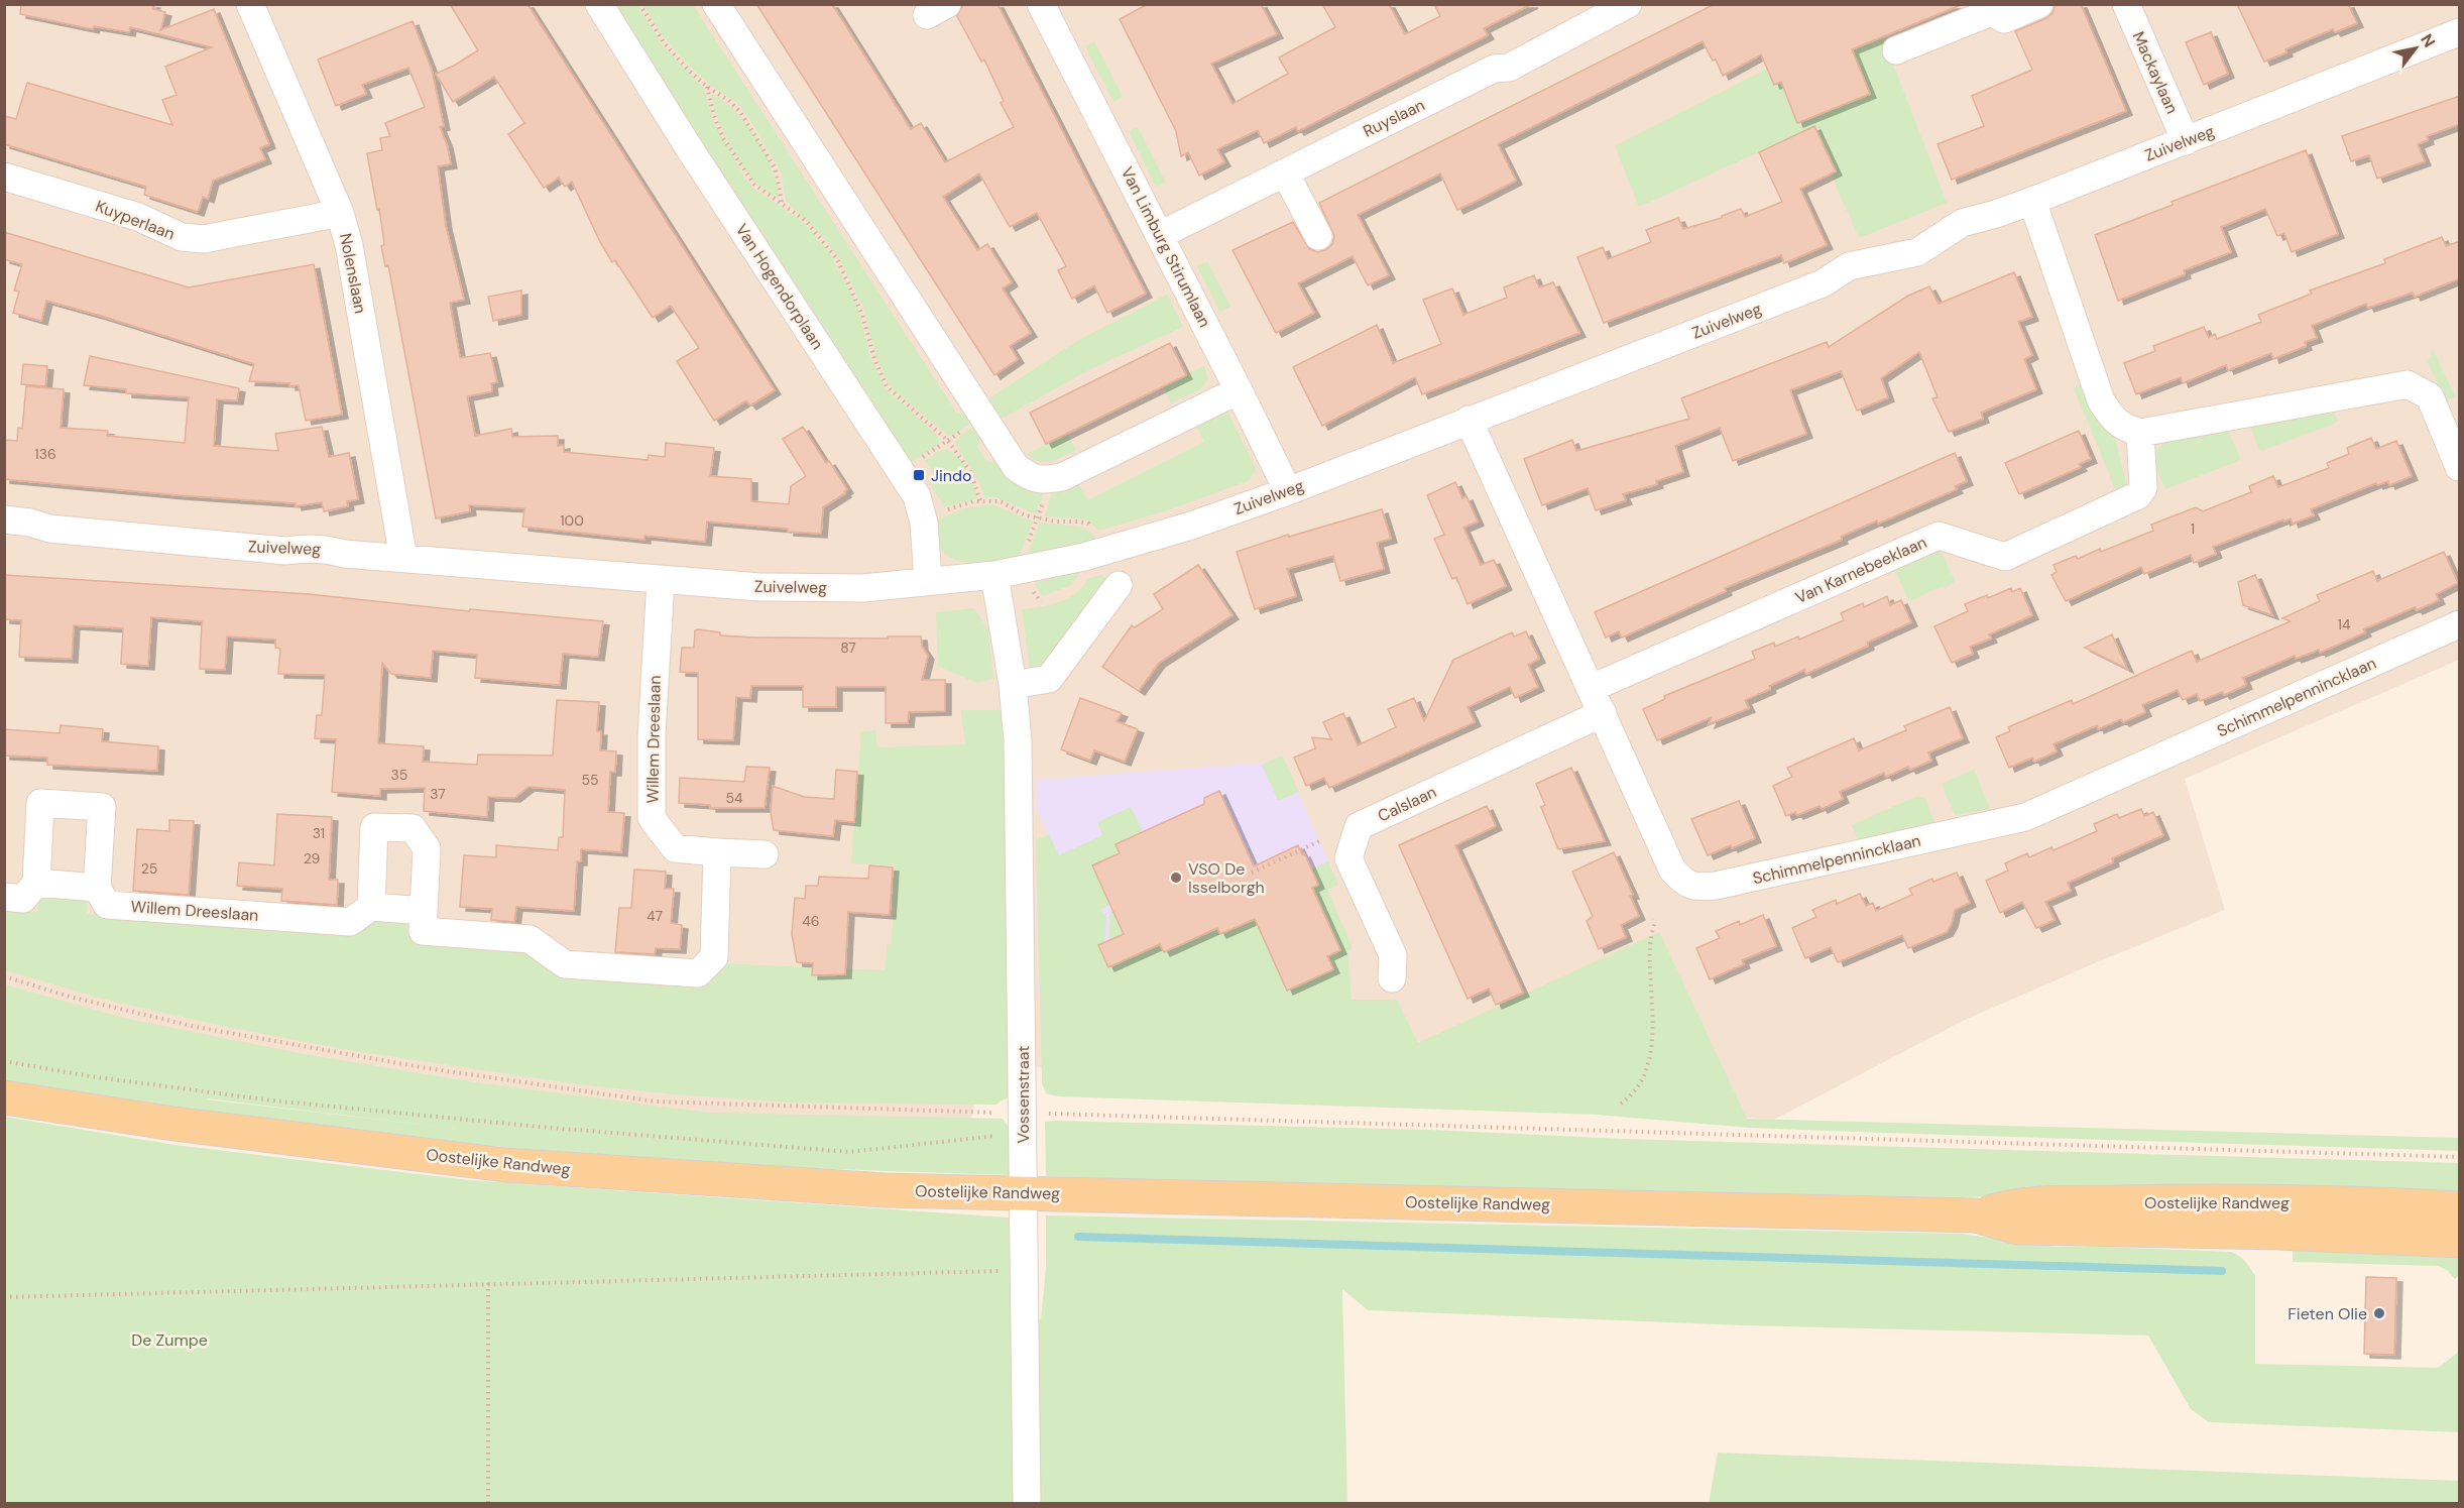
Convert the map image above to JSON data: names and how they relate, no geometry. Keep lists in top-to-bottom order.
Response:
{
  "streets": {
    "main road": ["Oostelijke Randweg"],
    "street": [
      "Mackaylaan",
      "Ruyslaan",
      "Zuivelweg",
      "Kuyperlaan",
      "Van Limburg Stirumlaan",
      "Nolenslaan",
      "Van Hogendorplaan",
      "Van Karnebeeklaan",
      "Schimmelpennincklaan",
      "Willem Dreeslaan",
      "Calslaan",
      "Vossenstraat"
    ]
  },
  "crossings": [
    ["Mackaylaan", "Zuivelweg"],
    ["Ruyslaan", "Van Limburg Stirumlaan"],
    ["Zuivelweg", "Van Limburg Stirumlaan"],
    ["Zuivelweg", "Nolenslaan"],
    ["Zuivelweg", "Van Hogendorplaan"],
    ["Zuivelweg", "Schimmelpennincklaan"],
    ["Zuivelweg", "Willem Dreeslaan"],
    ["Zuivelweg", "Vossenstraat"],
    ["Kuyperlaan", "Nolenslaan"],
    ["Van Karnebeeklaan", "Schimmelpennincklaan"],
    ["Schimmelpennincklaan", "Calslaan"],
    ["Vossenstraat", "Oostelijke Randweg"]
  ],
  "parks": ["De Zumpe"],
  "places": {
    "transit": ["Jindo"],
    "other": ["VSO De Isselborgh", "Fieten Olie"]
  },
  "house_numbers": [
    "136",
    "100",
    "1",
    "14",
    "87",
    "35",
    "55",
    "37",
    "54",
    "31",
    "29",
    "25",
    "47",
    "46"
  ],
  "north": "top right"
}
